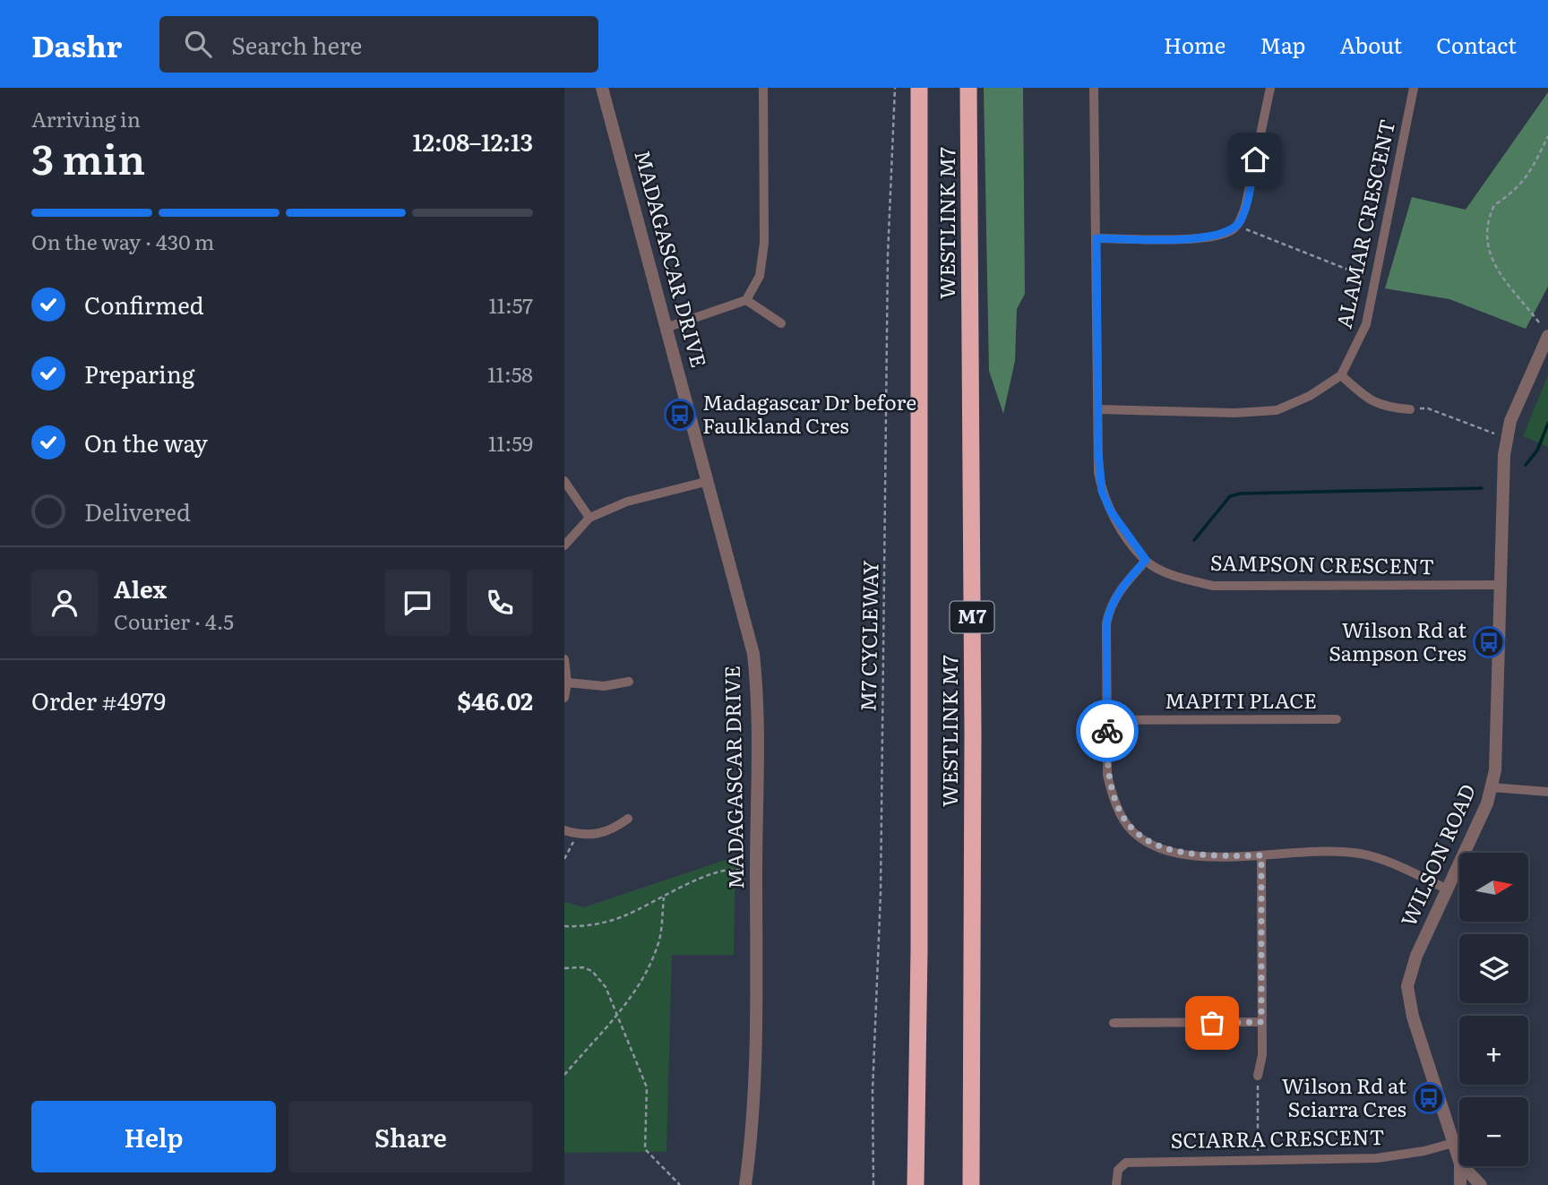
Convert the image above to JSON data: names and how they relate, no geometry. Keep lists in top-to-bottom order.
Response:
{
  "streets": {
    "highway": ["WESTLINK M7", "M7"],
    "street": [
      "ALAMAR CRESCENT",
      "MADAGASCAR DRIVE",
      "SAMPSON CRESCENT",
      "MAPITI PLACE",
      "WILSON ROAD",
      "SCIARRA CRESCENT"
    ],
    "path": ["M7 CYCLEWAY"]
  },
  "crossings": [
    ["SAMPSON CRESCENT", "WILSON ROAD"],
    ["WILSON ROAD", "SCIARRA CRESCENT"]
  ],
  "places": {
    "bus stop": ["Madagascar Dr before Faulkland Cres", "Wilson Rd at Sampson Cres", "Wilson Rd at Sciarra Cres"]
  },
  "north": "right",
  "page": {
    "header": "Dashr",
    "search": "Search here",
    "nav": [
      "Home",
      "Map",
      "About",
      "Contact"
    ],
    "heading": ["3 min", "Arriving in", "12:08–12:13"],
    "panel": [
      "Alex",
      "Courier · 4.5",
      "Order #4979",
      "$46.02"
    ],
    "bar": "On the way · 430 m",
    "list": [
      ["Confirmed", "11:57"],
      ["Preparing", "11:58"],
      ["On the way", "11:59"],
      "Delivered"
    ],
    "map_buttons": ["+", "−"],
    "buttons": ["Help", "Share"]
  }
}
